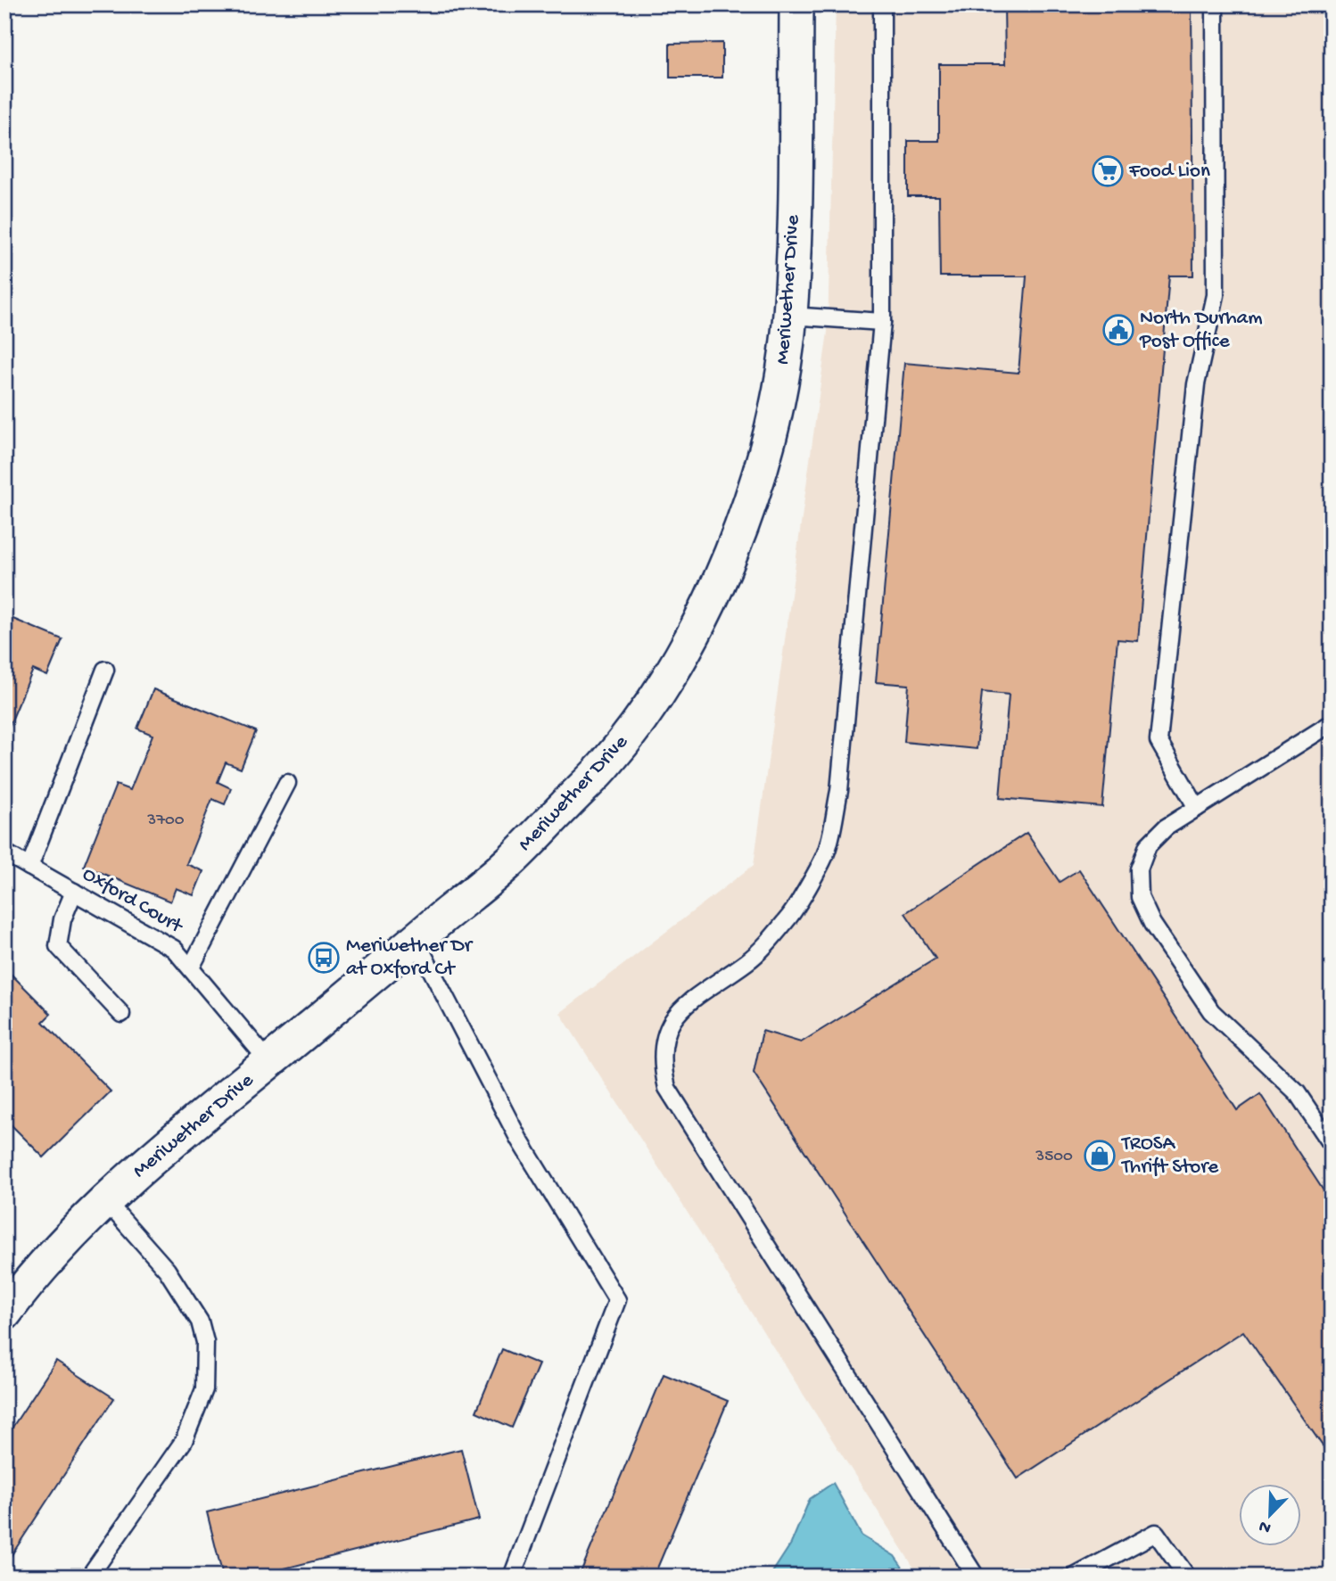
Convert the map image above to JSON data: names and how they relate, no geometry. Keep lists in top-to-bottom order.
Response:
{
  "streets": {
    "street": ["Meriwether Drive"],
    "lane": ["Oxford Court"]
  },
  "crossings": [
    ["Meriwether Drive", "Oxford Court"]
  ],
  "places": {
    "supermarket": ["Food Lion"],
    "public building": ["North Durham Post Office"],
    "bus stop": ["Meriwether Dr at Oxford Ct"],
    "shop": ["TROSA Thrift Store"]
  },
  "house_numbers": ["3700", "3500"],
  "north": "bottom left"
}
